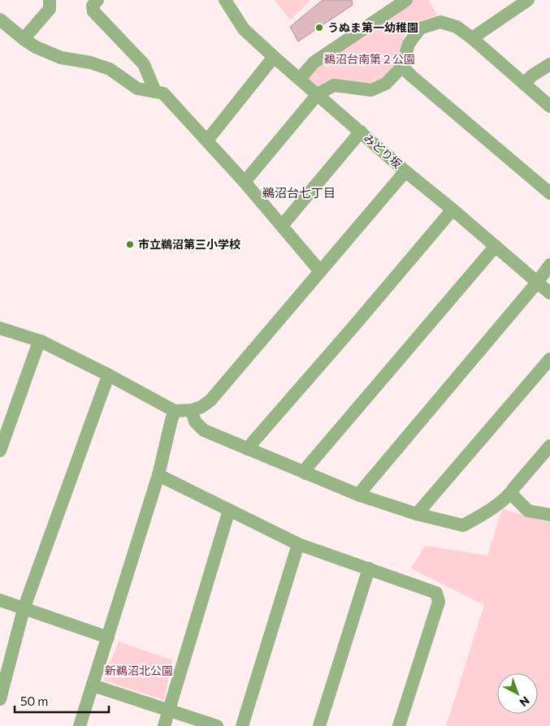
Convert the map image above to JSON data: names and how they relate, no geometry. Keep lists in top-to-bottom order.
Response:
{
  "streets": {
    "street": ["みどり坂"]
  },
  "districts": ["鵜沼台七丁目"],
  "parks": ["鵜沼台南第２公園", "新鵜沼北公園"],
  "places": ["うぬま第一幼稚園", "市立鵜沼第三小学校"],
  "scale_bar": "50 m",
  "north": "bottom right"
}
